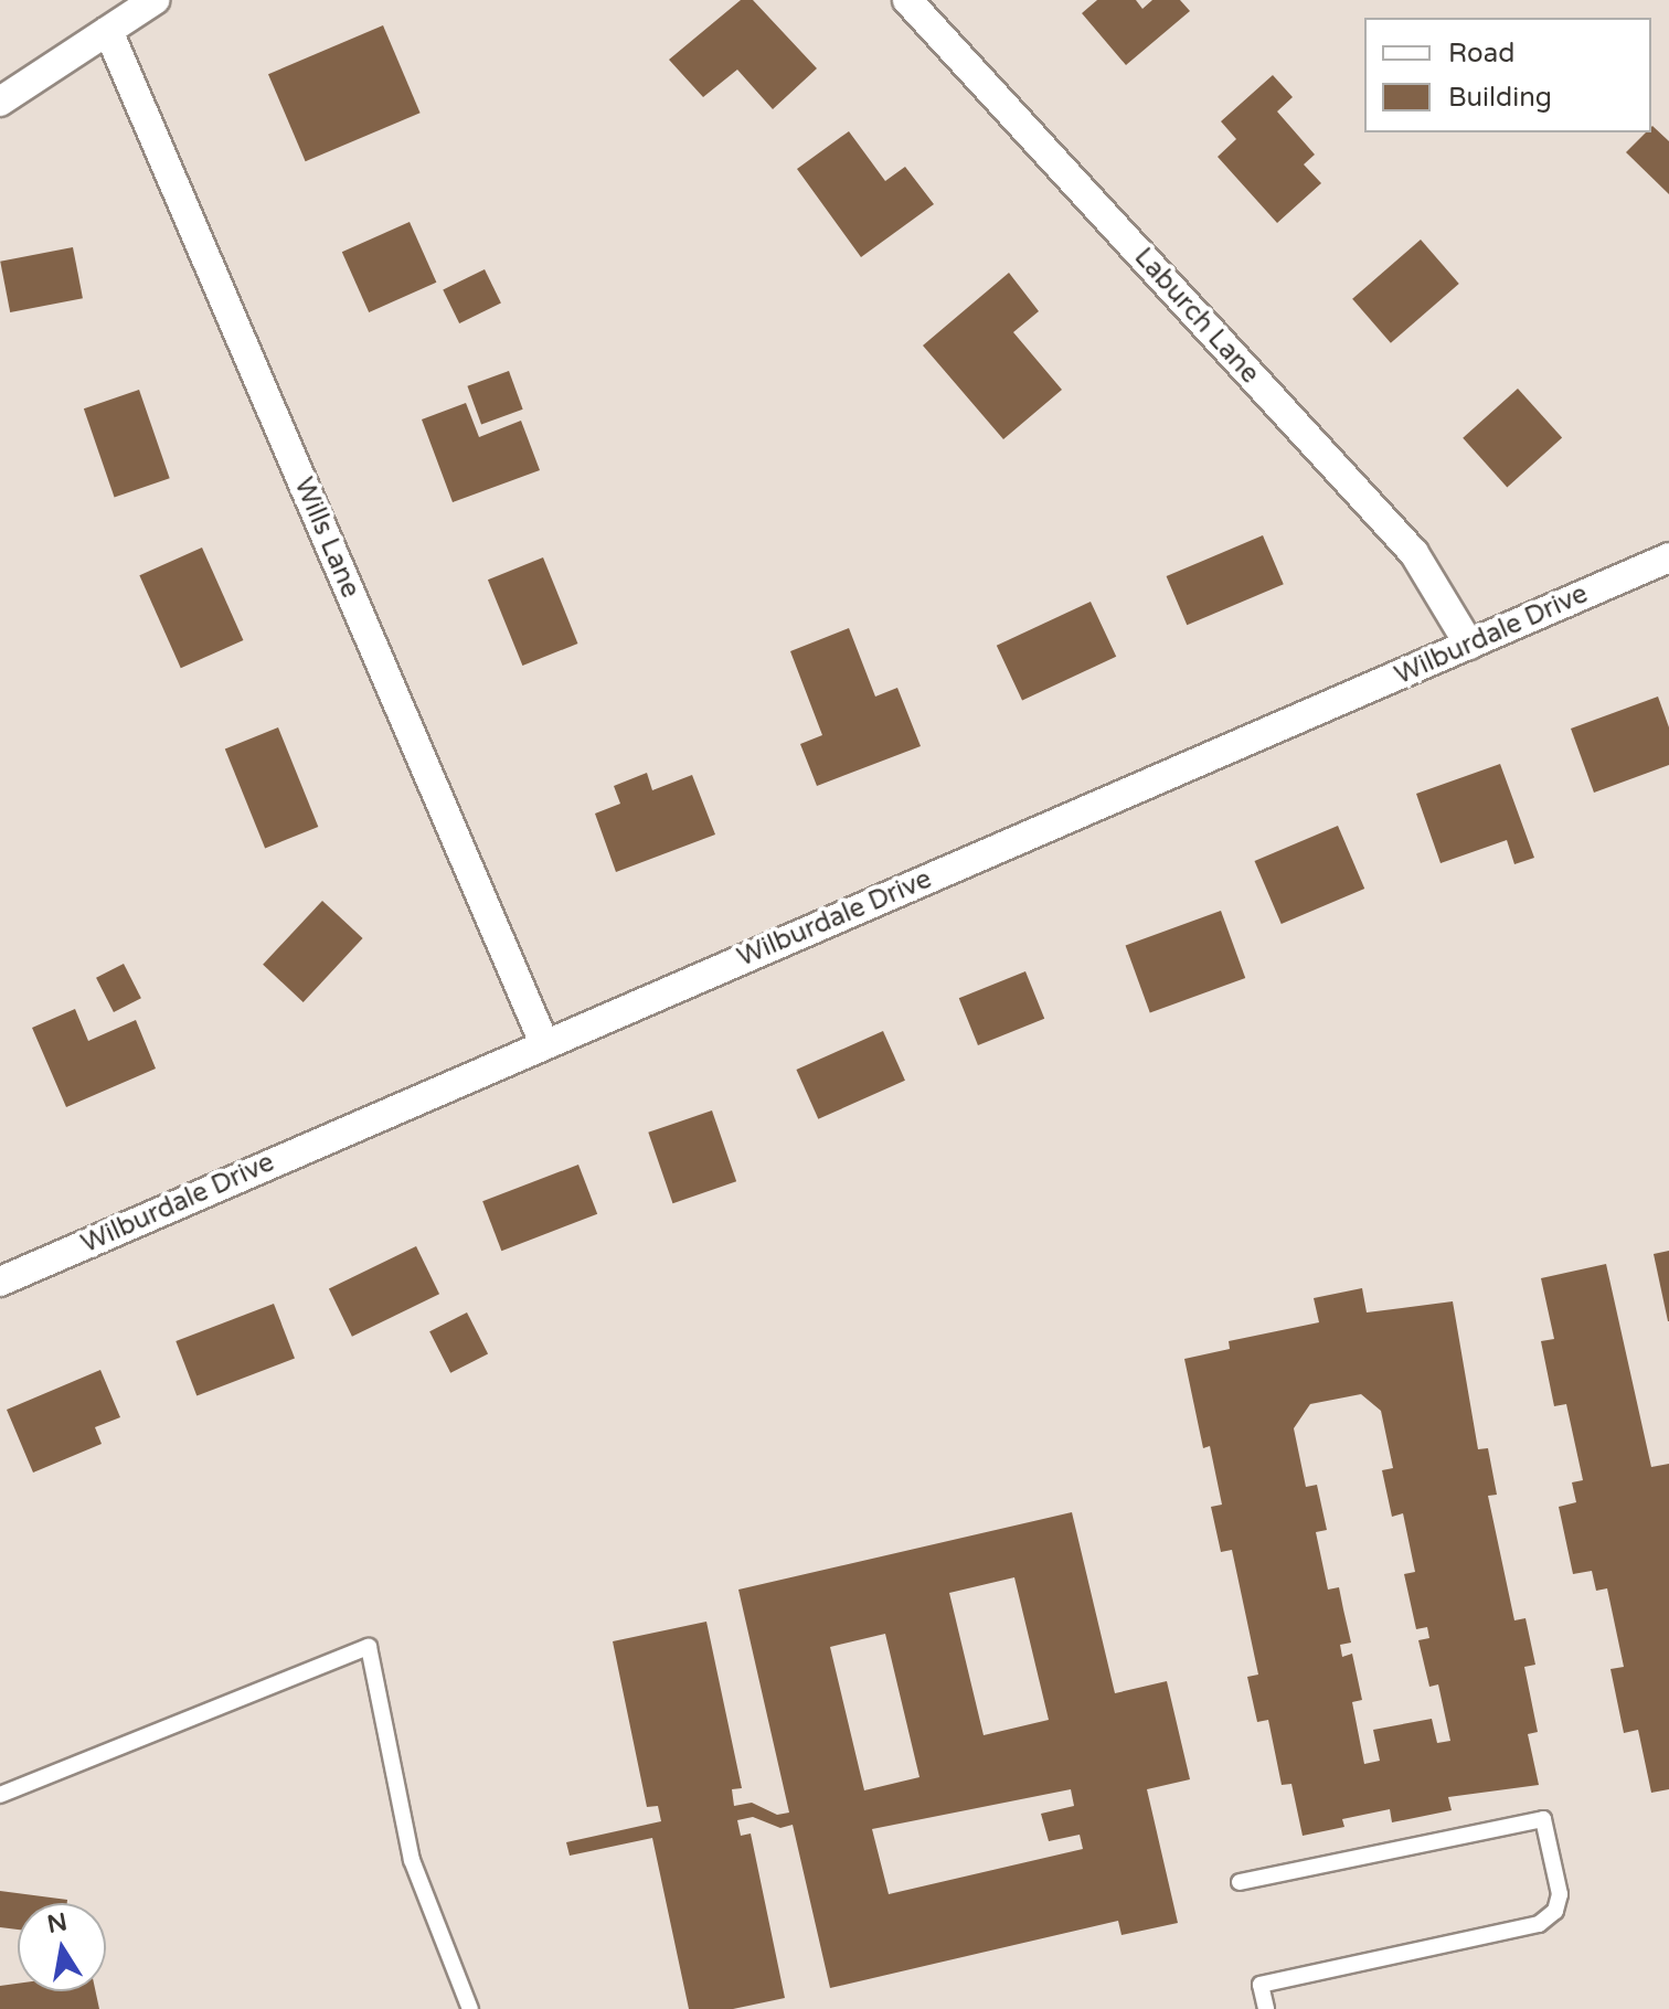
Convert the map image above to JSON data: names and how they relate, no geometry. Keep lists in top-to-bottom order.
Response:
{
  "streets": {
    "street": ["Laburch Lane", "Wills Lane", "Wilburdale Drive"]
  },
  "crossings": [
    ["Laburch Lane", "Wilburdale Drive"],
    ["Wills Lane", "Wilburdale Drive"]
  ],
  "legend": ["Road", "Building"],
  "north": "top"
}
